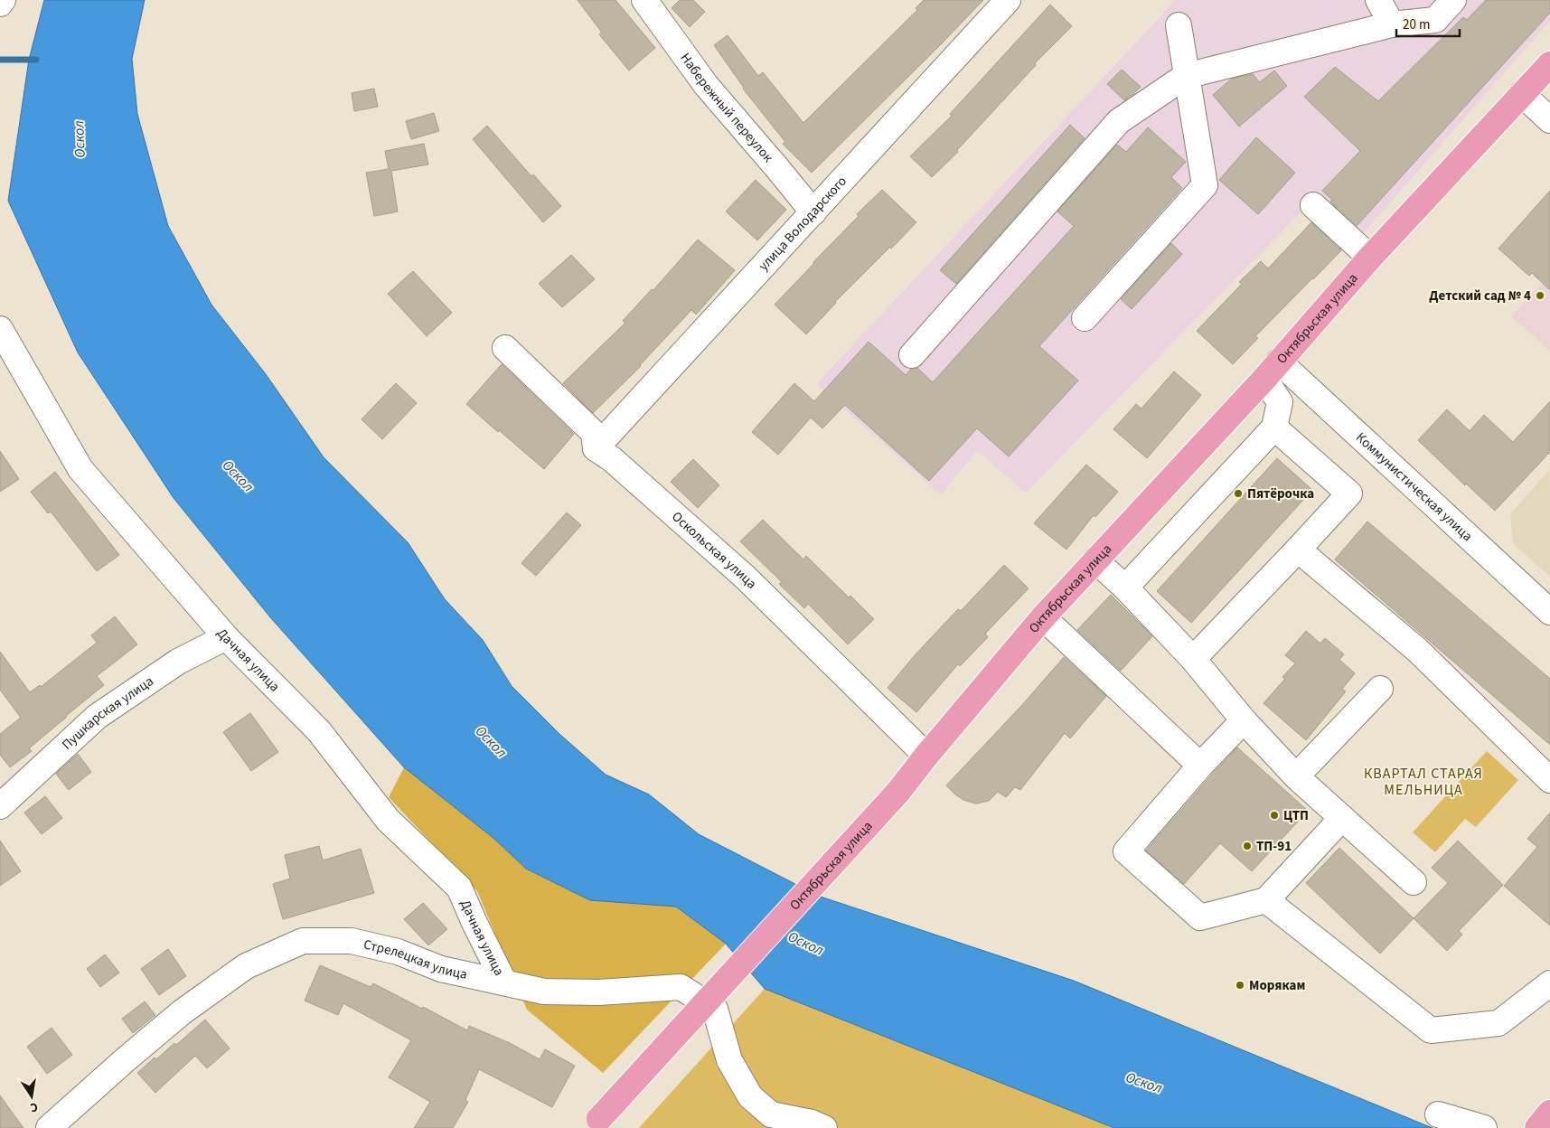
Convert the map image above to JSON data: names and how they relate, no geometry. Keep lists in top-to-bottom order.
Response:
{
  "streets": {
    "main road": ["Октябрьская улица"],
    "street": [
      "Набережный переулок",
      "улица Володарского",
      "Коммунистическая улица",
      "Оскольская улица",
      "Дачная улица",
      "Пушкарская улица",
      "Стрелецкая улица"
    ]
  },
  "crossings": [
    ["Набережный переулок", "улица Володарского"],
    ["улица Володарского", "Оскольская улица"],
    ["Октябрьская улица", "Коммунистическая улица"],
    ["Октябрьская улица", "Оскольская улица"],
    ["Дачная улица", "Пушкарская улица"],
    ["Дачная улица", "Стрелецкая улица"]
  ],
  "districts": ["КВАРТАЛ СТАРАЯ МЕЛЬНИЦА"],
  "water": ["Оскол"],
  "places": [
    "Детский сад № 4",
    "Пятёрочка",
    "ЦТП",
    "ТП-91",
    "Морякам"
  ],
  "scale_bar": "20 m",
  "north": "bottom"
}
